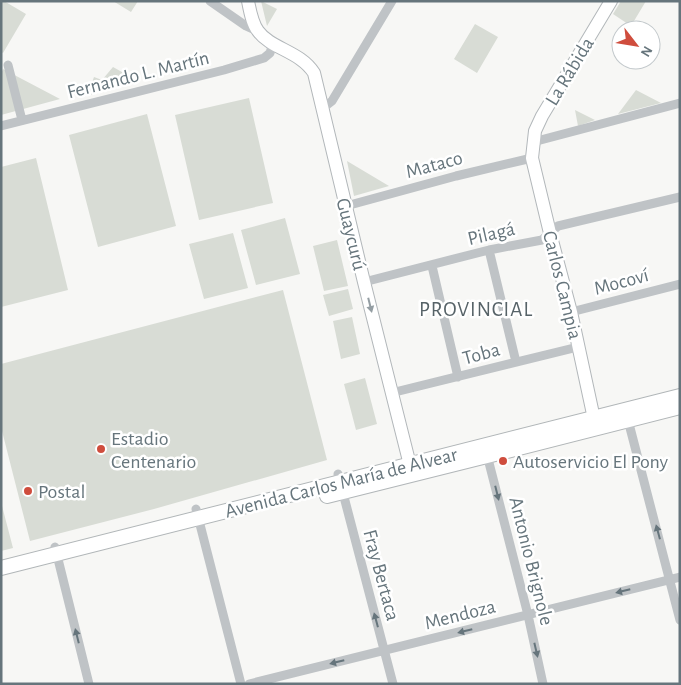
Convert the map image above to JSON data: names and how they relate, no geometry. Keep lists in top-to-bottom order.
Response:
{
  "streets": {
    "main road": ["Avenida Carlos María de Alvear"],
    "street": [
      "La Rábida",
      "Fernando L. Martín",
      "Mataco",
      "Pilagá",
      "Guaycurú",
      "Mocoví",
      "Carlos Campia",
      "Toba",
      "Antonio Brignole",
      "Fray Bertaca",
      "Mendoza"
    ]
  },
  "crossings": [
    ["La Rábida", "Carlos Campia"],
    ["Fernando L. Martín", "Guaycurú"],
    ["Mataco", "Guaycurú"],
    ["Mataco", "Carlos Campia"],
    ["Pilagá", "Guaycurú"],
    ["Pilagá", "Carlos Campia"],
    ["Guaycurú", "Toba"],
    ["Guaycurú", "Avenida Carlos María de Alvear"],
    ["Mocoví", "Carlos Campia"],
    ["Carlos Campia", "Toba"],
    ["Carlos Campia", "Avenida Carlos María de Alvear"],
    ["Avenida Carlos María de Alvear", "Antonio Brignole"],
    ["Avenida Carlos María de Alvear", "Fray Bertaca"],
    ["Antonio Brignole", "Mendoza"],
    ["Fray Bertaca", "Mendoza"]
  ],
  "one_way": ["Antonio Brignole", "Fray Bertaca", "Mendoza"],
  "districts": ["PROVINCIAL"],
  "places": ["Estadio Centenario", "Autoservicio El Pony", "Postal"],
  "north": "bottom right"
}
